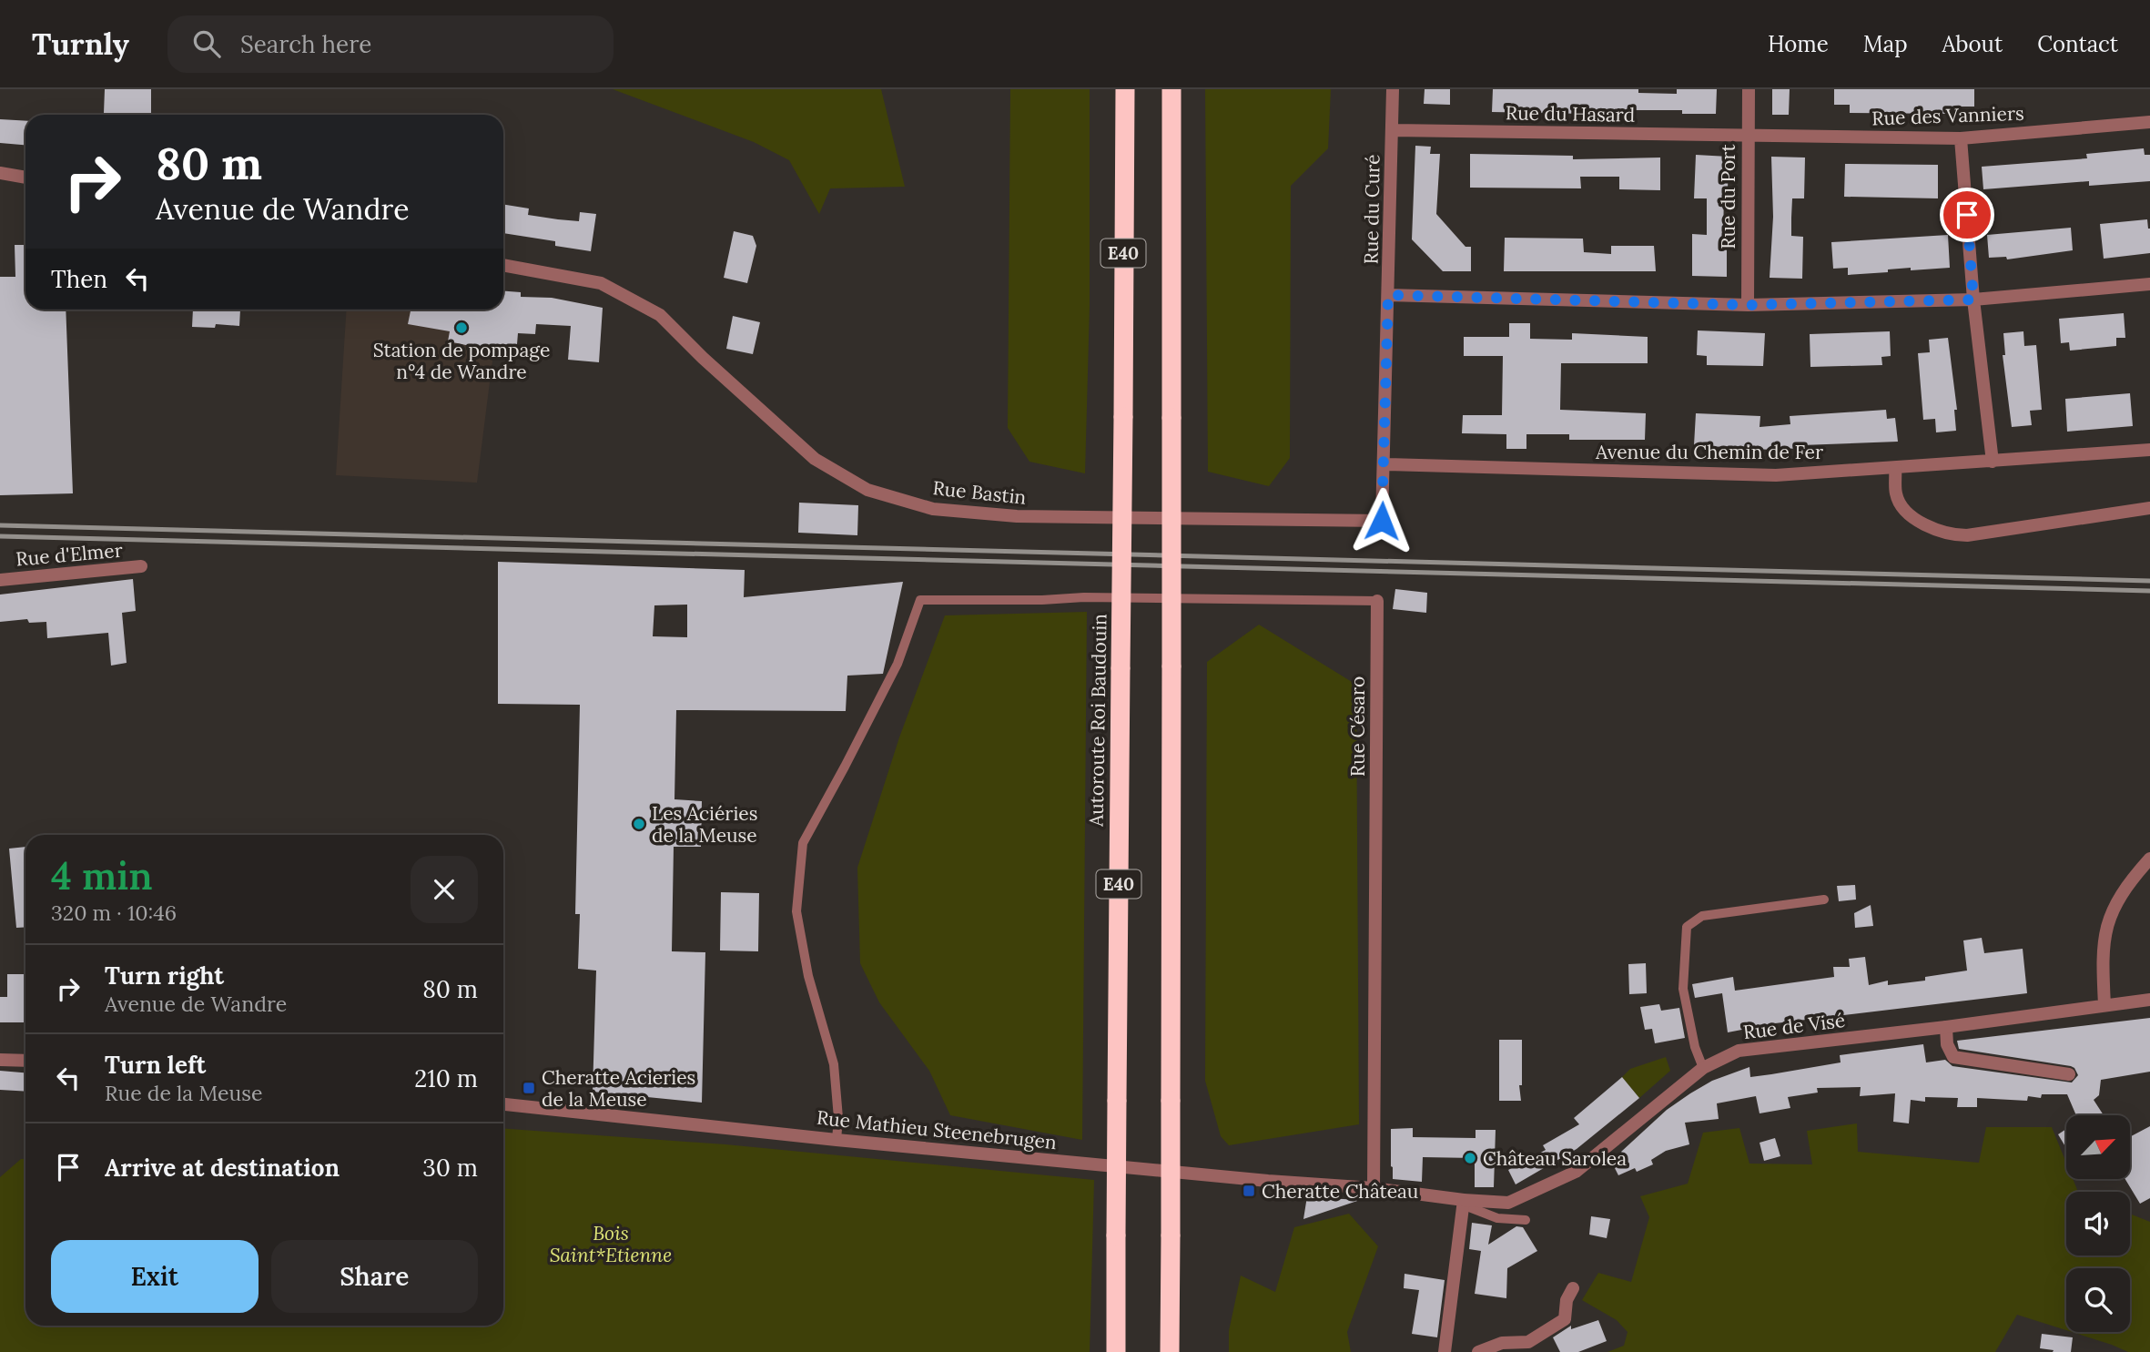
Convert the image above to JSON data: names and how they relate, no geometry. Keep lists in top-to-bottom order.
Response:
{
  "streets": {
    "highway": ["E40", "Autoroute Roi Baudouin"],
    "street": [
      "Rue du Hasard",
      "Rue des Vanniers",
      "Rue du Port",
      "Rue du Curé",
      "Avenue du Chemin de Fer",
      "Rue Bastin",
      "Rue d'Elmer",
      "Rue Césaro",
      "Rue de Visé",
      "Rue Mathieu Steenebrugen"
    ]
  },
  "crossings": [
    ["Rue du Hasard", "Rue des Vanniers"],
    ["Rue du Hasard", "Rue du Port"],
    ["Rue du Hasard", "Rue du Curé"],
    ["Rue des Vanniers", "Rue du Port"],
    ["Rue du Curé", "Avenue du Chemin de Fer"],
    ["Rue du Curé", "Rue Bastin"],
    ["Rue Césaro", "Rue de Visé"],
    ["Rue Césaro", "Rue Mathieu Steenebrugen"],
    ["Rue de Visé", "Rue Mathieu Steenebrugen"]
  ],
  "parks": ["Bois Saint*Etienne"],
  "places": {
    "other": ["Station de pompage n°4 de Wandre", "Les Aciéries de la Meuse", "Château Sarolea"],
    "transit": ["Cheratte Acieries de la Meuse", "Cheratte Château"]
  },
  "north": "top right",
  "page": {
    "header": "Turnly",
    "search": "Search here",
    "nav": [
      "Home",
      "Map",
      "About",
      "Contact"
    ],
    "turn": ["80 m", "Avenue de Wandre"],
    "then": "Then",
    "heading": ["4 min", "320 m · 10:46"],
    "list": [
      {
        "name": "Turn right",
        "note": "Avenue de Wandre",
        "value": "80 m"
      },
      {
        "name": "Turn left",
        "note": "Rue de la Meuse",
        "value": "210 m"
      },
      {
        "name": "Arrive at destination",
        "value": "30 m"
      }
    ],
    "buttons": ["Exit", "Share"]
  }
}
